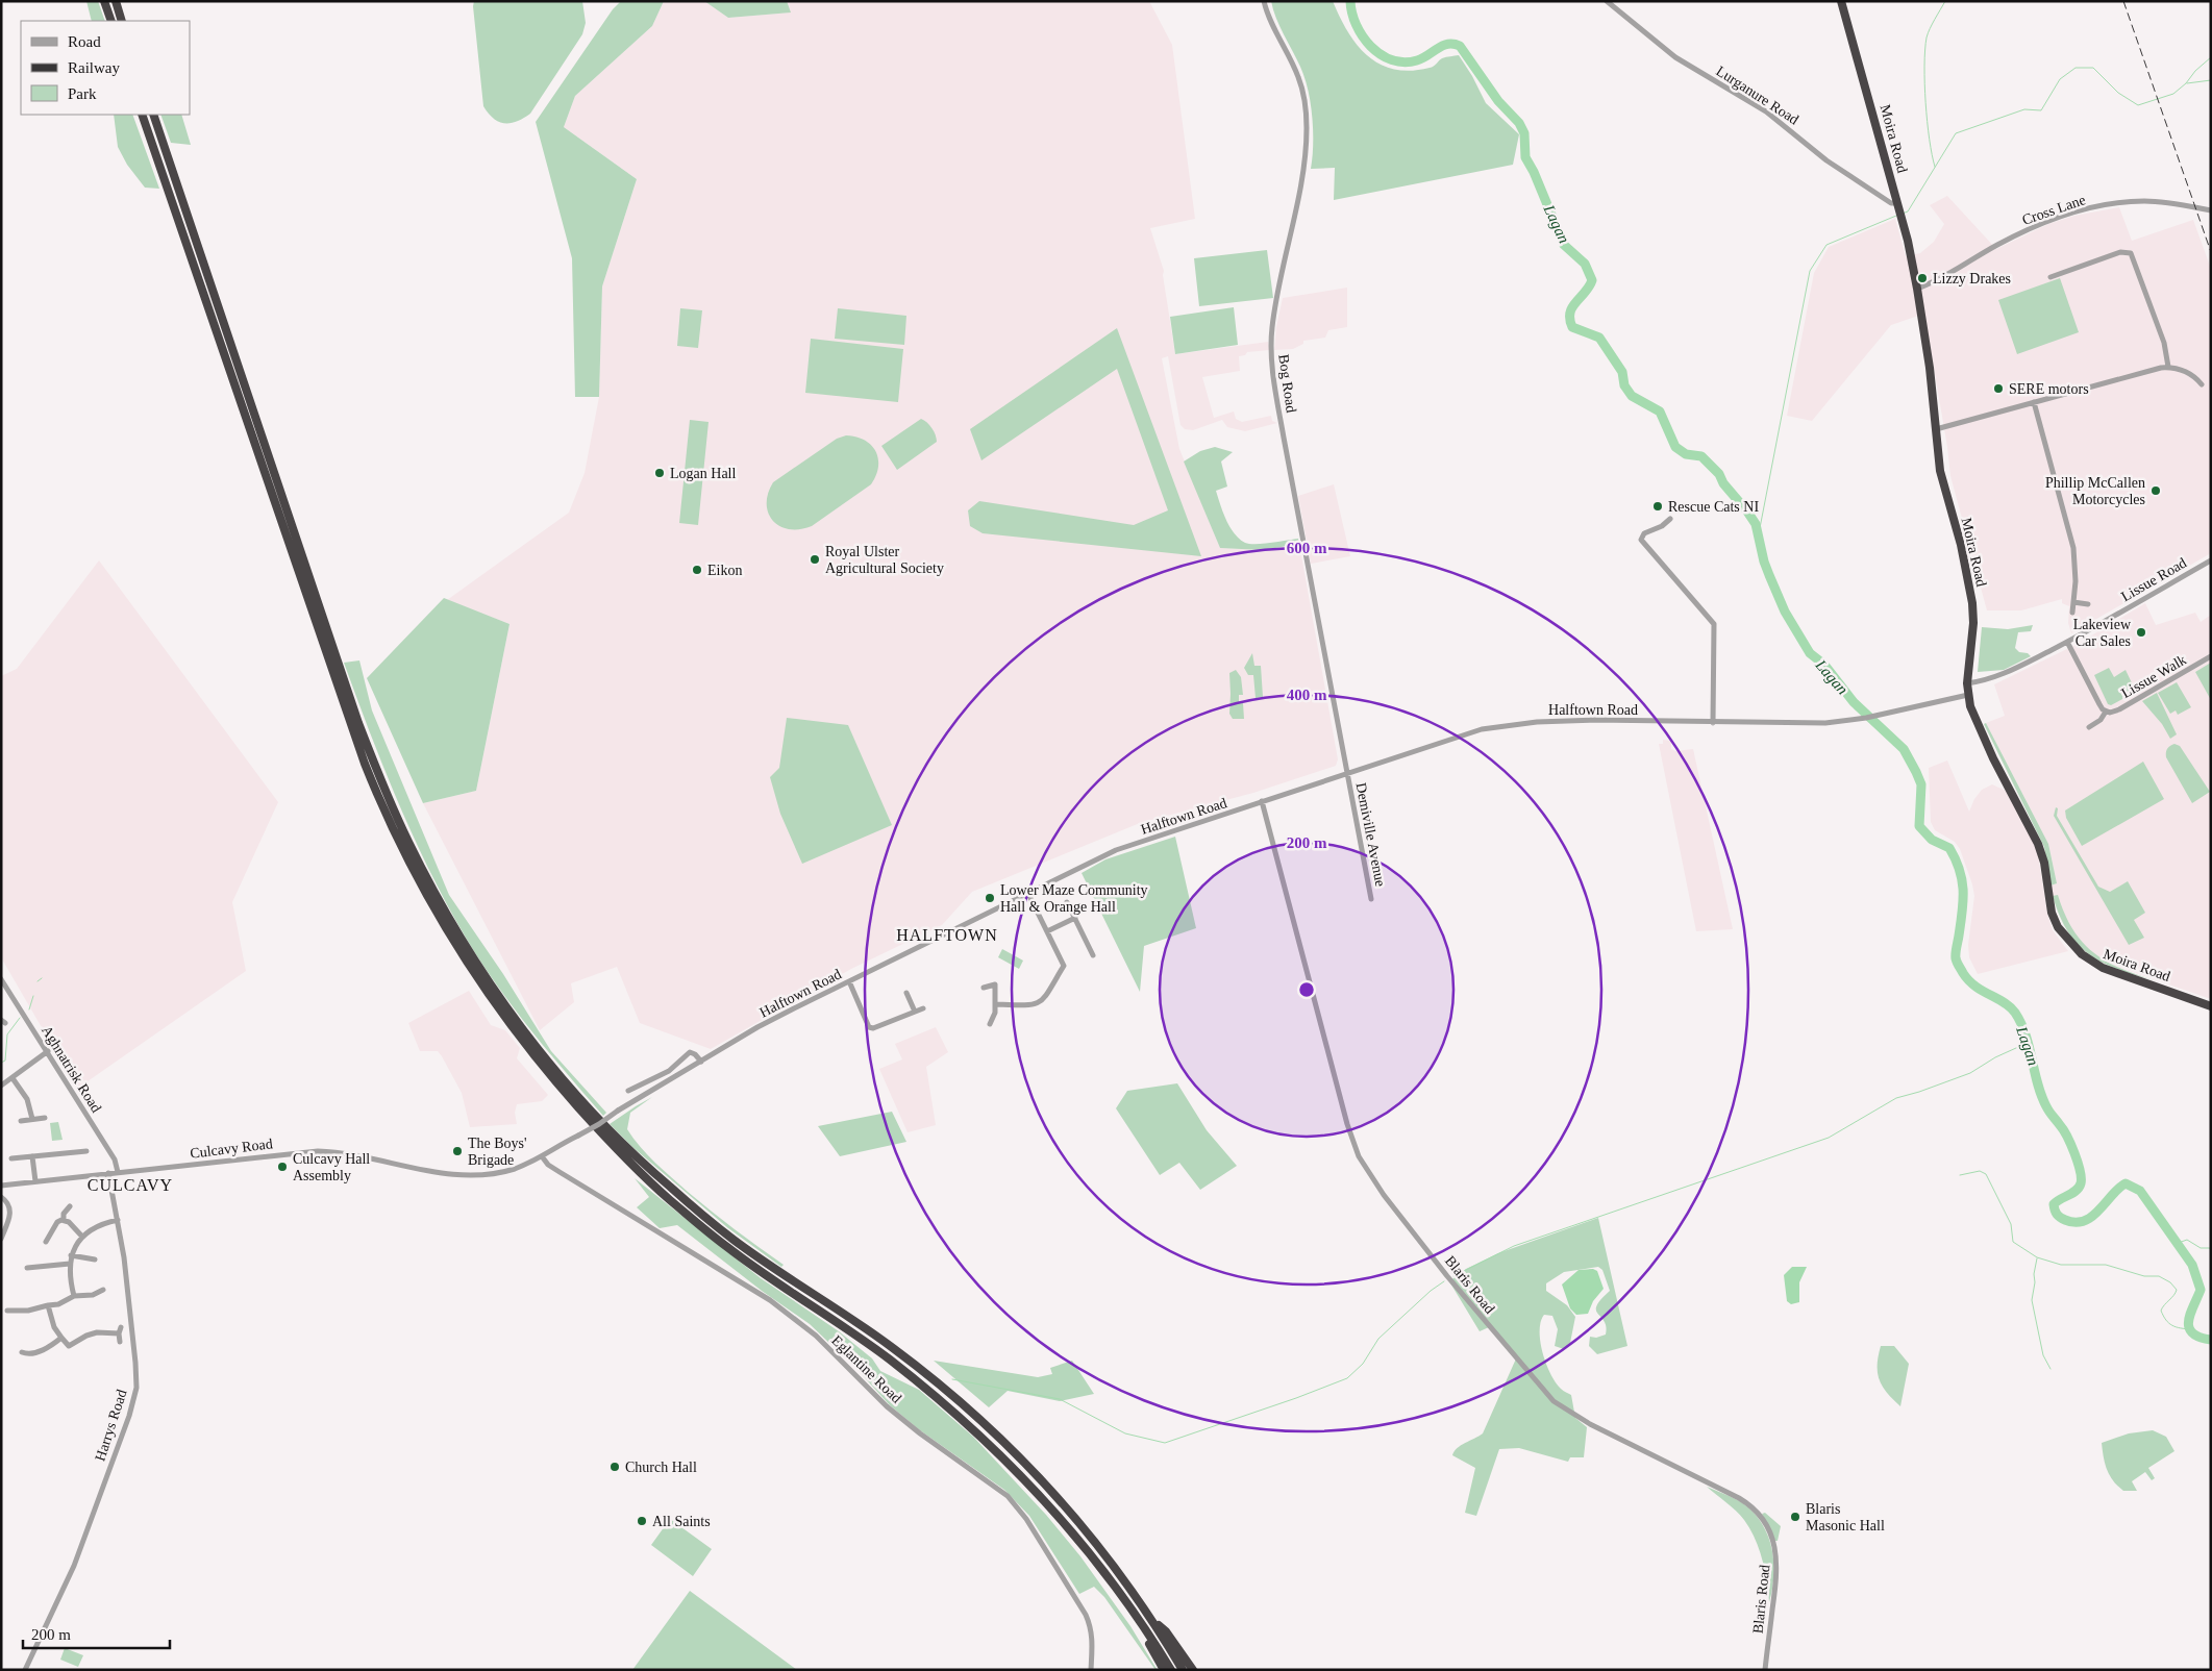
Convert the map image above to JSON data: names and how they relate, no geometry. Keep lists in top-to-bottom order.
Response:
{
  "streets": {
    "highway": ["Moira Road"],
    "street": [
      "Lurganure Road",
      "Cross Lane",
      "Bog Road",
      "Lissue Road",
      "Lissue Walk",
      "Halftown Road",
      "Demiville Avenue",
      "Aghnatrisk Road",
      "Culcavy Road",
      "Blaris Road",
      "Eglantine Road",
      "Harrys Road"
    ]
  },
  "crossings": [
    ["Lurganure Road", "Moira Road"],
    ["Moira Road", "Cross Lane"],
    ["Moira Road", "Lissue Road"],
    ["Moira Road", "Halftown Road"],
    ["Bog Road", "Halftown Road"],
    ["Bog Road", "Demiville Avenue"],
    ["Halftown Road", "Demiville Avenue"],
    ["Halftown Road", "Culcavy Road"],
    ["Halftown Road", "Blaris Road"],
    ["Aghnatrisk Road", "Culcavy Road"],
    ["Culcavy Road", "Eglantine Road"],
    ["Culcavy Road", "Harrys Road"]
  ],
  "districts": ["HALFTOWN", "CULCAVY"],
  "water": ["Lagan"],
  "places": [
    "Lizzy Drakes",
    "SERE motors",
    "Logan Hall",
    "Phillip McCallen Motorcycles",
    "Rescue Cats NI",
    "Royal Ulster Agricultural Society",
    "Eikon",
    "Lakeview Car Sales",
    "Lower Maze Community Hall & Orange Hall",
    "The Boys' Brigade",
    "Culcavy Hall Assembly",
    "Church Hall",
    "Blaris Masonic Hall",
    "All Saints"
  ],
  "legend": ["Road", "Railway", "Park"],
  "scale_bar": "200 m",
  "rings": ["600 m", "400 m", "200 m"]
}
